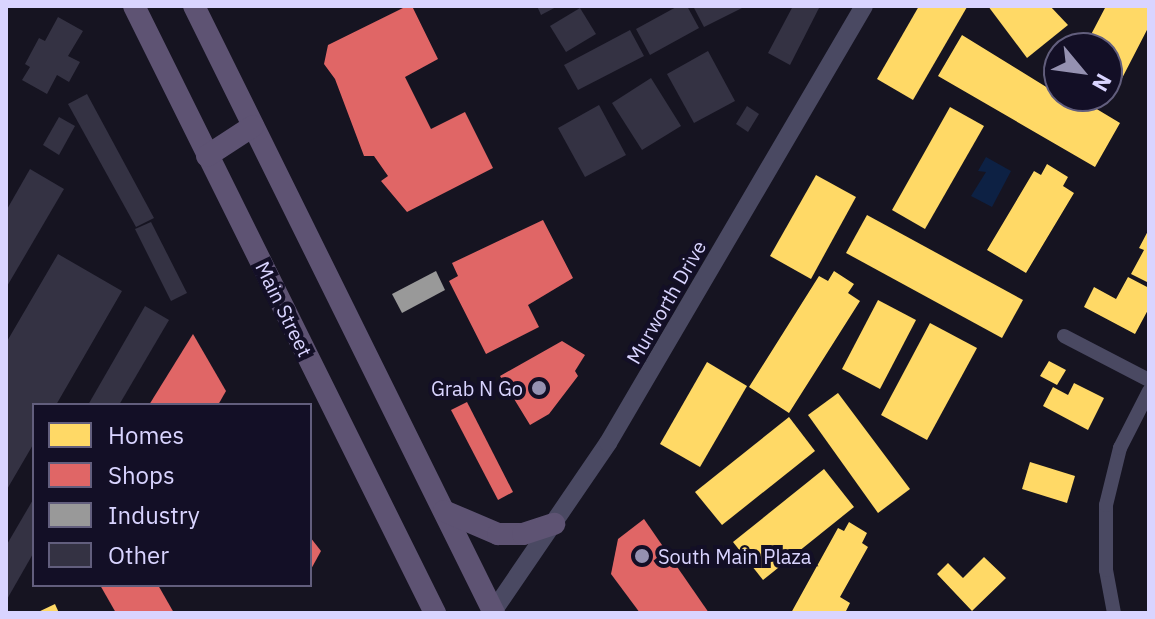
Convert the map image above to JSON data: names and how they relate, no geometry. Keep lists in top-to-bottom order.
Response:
{
  "streets": {
    "main road": ["Main Street"],
    "street": ["Murworth Drive"]
  },
  "places": ["Grab N Go", "South Main Plaza"],
  "legend": [
    "Homes",
    "Shops",
    "Industry",
    "Other"
  ],
  "north": "bottom right"
}
